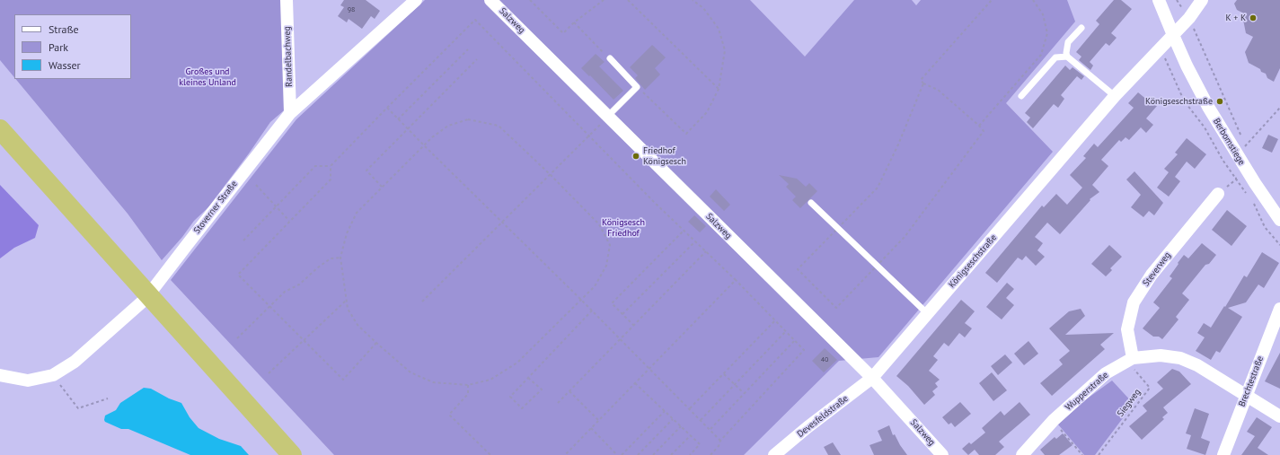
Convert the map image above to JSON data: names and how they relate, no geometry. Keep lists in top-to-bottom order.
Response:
{
  "streets": {
    "street": [
      "Salzweg",
      "Randelbachweg",
      "Berbomstiege",
      "Stoverner Straße",
      "Königseschstraße",
      "Steverweg",
      "Brechtestraße",
      "Wupperstraße",
      "Devesfeldstraße"
    ],
    "path": ["Siegweg"]
  },
  "crossings": [
    ["Salzweg", "Königseschstraße"],
    ["Salzweg", "Devesfeldstraße"],
    ["Randelbachweg", "Stoverner Straße"],
    ["Berbomstiege", "Königseschstraße"],
    ["Königseschstraße", "Devesfeldstraße"],
    ["Steverweg", "Wupperstraße"],
    ["Steverweg", "Siegweg"],
    ["Brechtestraße", "Wupperstraße"],
    ["Wupperstraße", "Siegweg"]
  ],
  "parks": ["Großes und kleines Unland", "Königsesch Friedhof"],
  "places": ["K + K", "Königseschstraße", "Friedhof Königsesch"],
  "house_numbers": ["98", "40"],
  "legend": ["Straße", "Park", "Wasser"]
}
